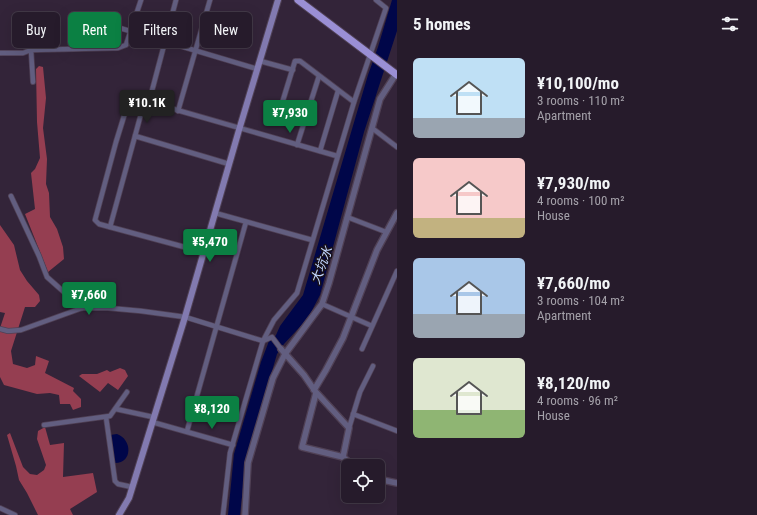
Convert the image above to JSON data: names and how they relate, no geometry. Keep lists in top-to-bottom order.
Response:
{
  "water": ["大坑水"],
  "page": {
    "heading": "5 homes",
    "chip": [
      "Buy",
      "Rent",
      "Filters",
      "New"
    ],
    "list": [
      {
        "name": "¥10,100/mo",
        "note": "3 rooms · 110 m² · Apartment"
      },
      {
        "name": "¥7,930/mo",
        "note": "4 rooms · 100 m² · House"
      },
      {
        "name": "¥7,660/mo",
        "note": "3 rooms · 104 m² · Apartment"
      },
      {
        "name": "¥8,120/mo",
        "note": "4 rooms · 96 m² · House"
      }
    ],
    "price": [
      "¥10.1K",
      "¥7,930",
      "¥5,470",
      "¥7,660",
      "¥8,120"
    ]
  }
}
